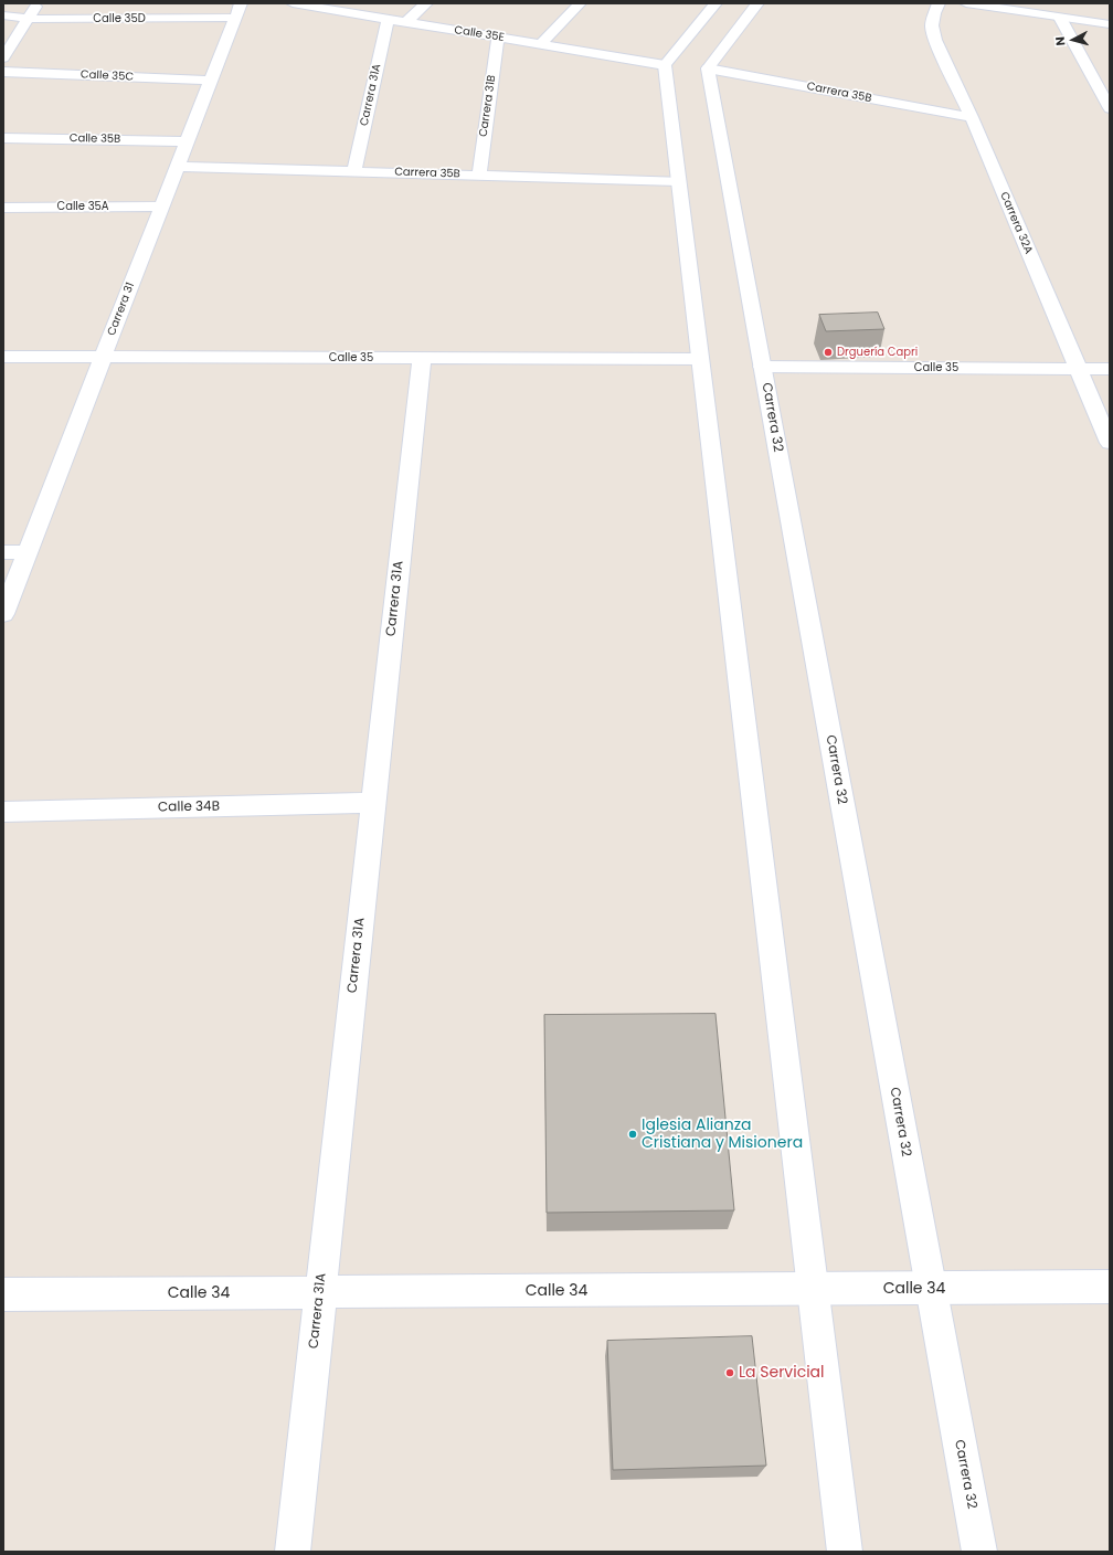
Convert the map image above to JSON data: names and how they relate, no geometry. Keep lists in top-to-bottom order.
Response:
{
  "streets": {
    "street": [
      "Calle 35D",
      "Calle 35E",
      "Calle 35C",
      "Carrera 35B",
      "Carrera 31A",
      "Carrera 31B",
      "Calle 35B",
      "Calle 35A",
      "Carrera 32A",
      "Carrera 31",
      "Calle 35",
      "Carrera 32",
      "Calle 34B",
      "Calle 34"
    ]
  },
  "crossings": [
    ["Calle 35D", "Carrera 31"],
    ["Calle 35E", "Carrera 31A"],
    ["Calle 35E", "Carrera 31B"],
    ["Calle 35C", "Carrera 31"],
    ["Carrera 35B", "Carrera 31A"],
    ["Carrera 35B", "Carrera 31B"],
    ["Carrera 35B", "Carrera 32A"],
    ["Carrera 35B", "Carrera 31"],
    ["Carrera 35B", "Carrera 32"],
    ["Carrera 31A", "Calle 35"],
    ["Carrera 31A", "Calle 34B"],
    ["Carrera 31A", "Calle 34"],
    ["Calle 35B", "Carrera 31"],
    ["Calle 35A", "Carrera 31"],
    ["Carrera 32A", "Calle 35"],
    ["Carrera 31", "Calle 35"],
    ["Calle 35", "Carrera 32"],
    ["Carrera 32", "Calle 34"]
  ],
  "places": ["Drguería Capri", "Iglesia Alianza Cristiana y Misionera", "La Servicial"],
  "north": "left"
}
